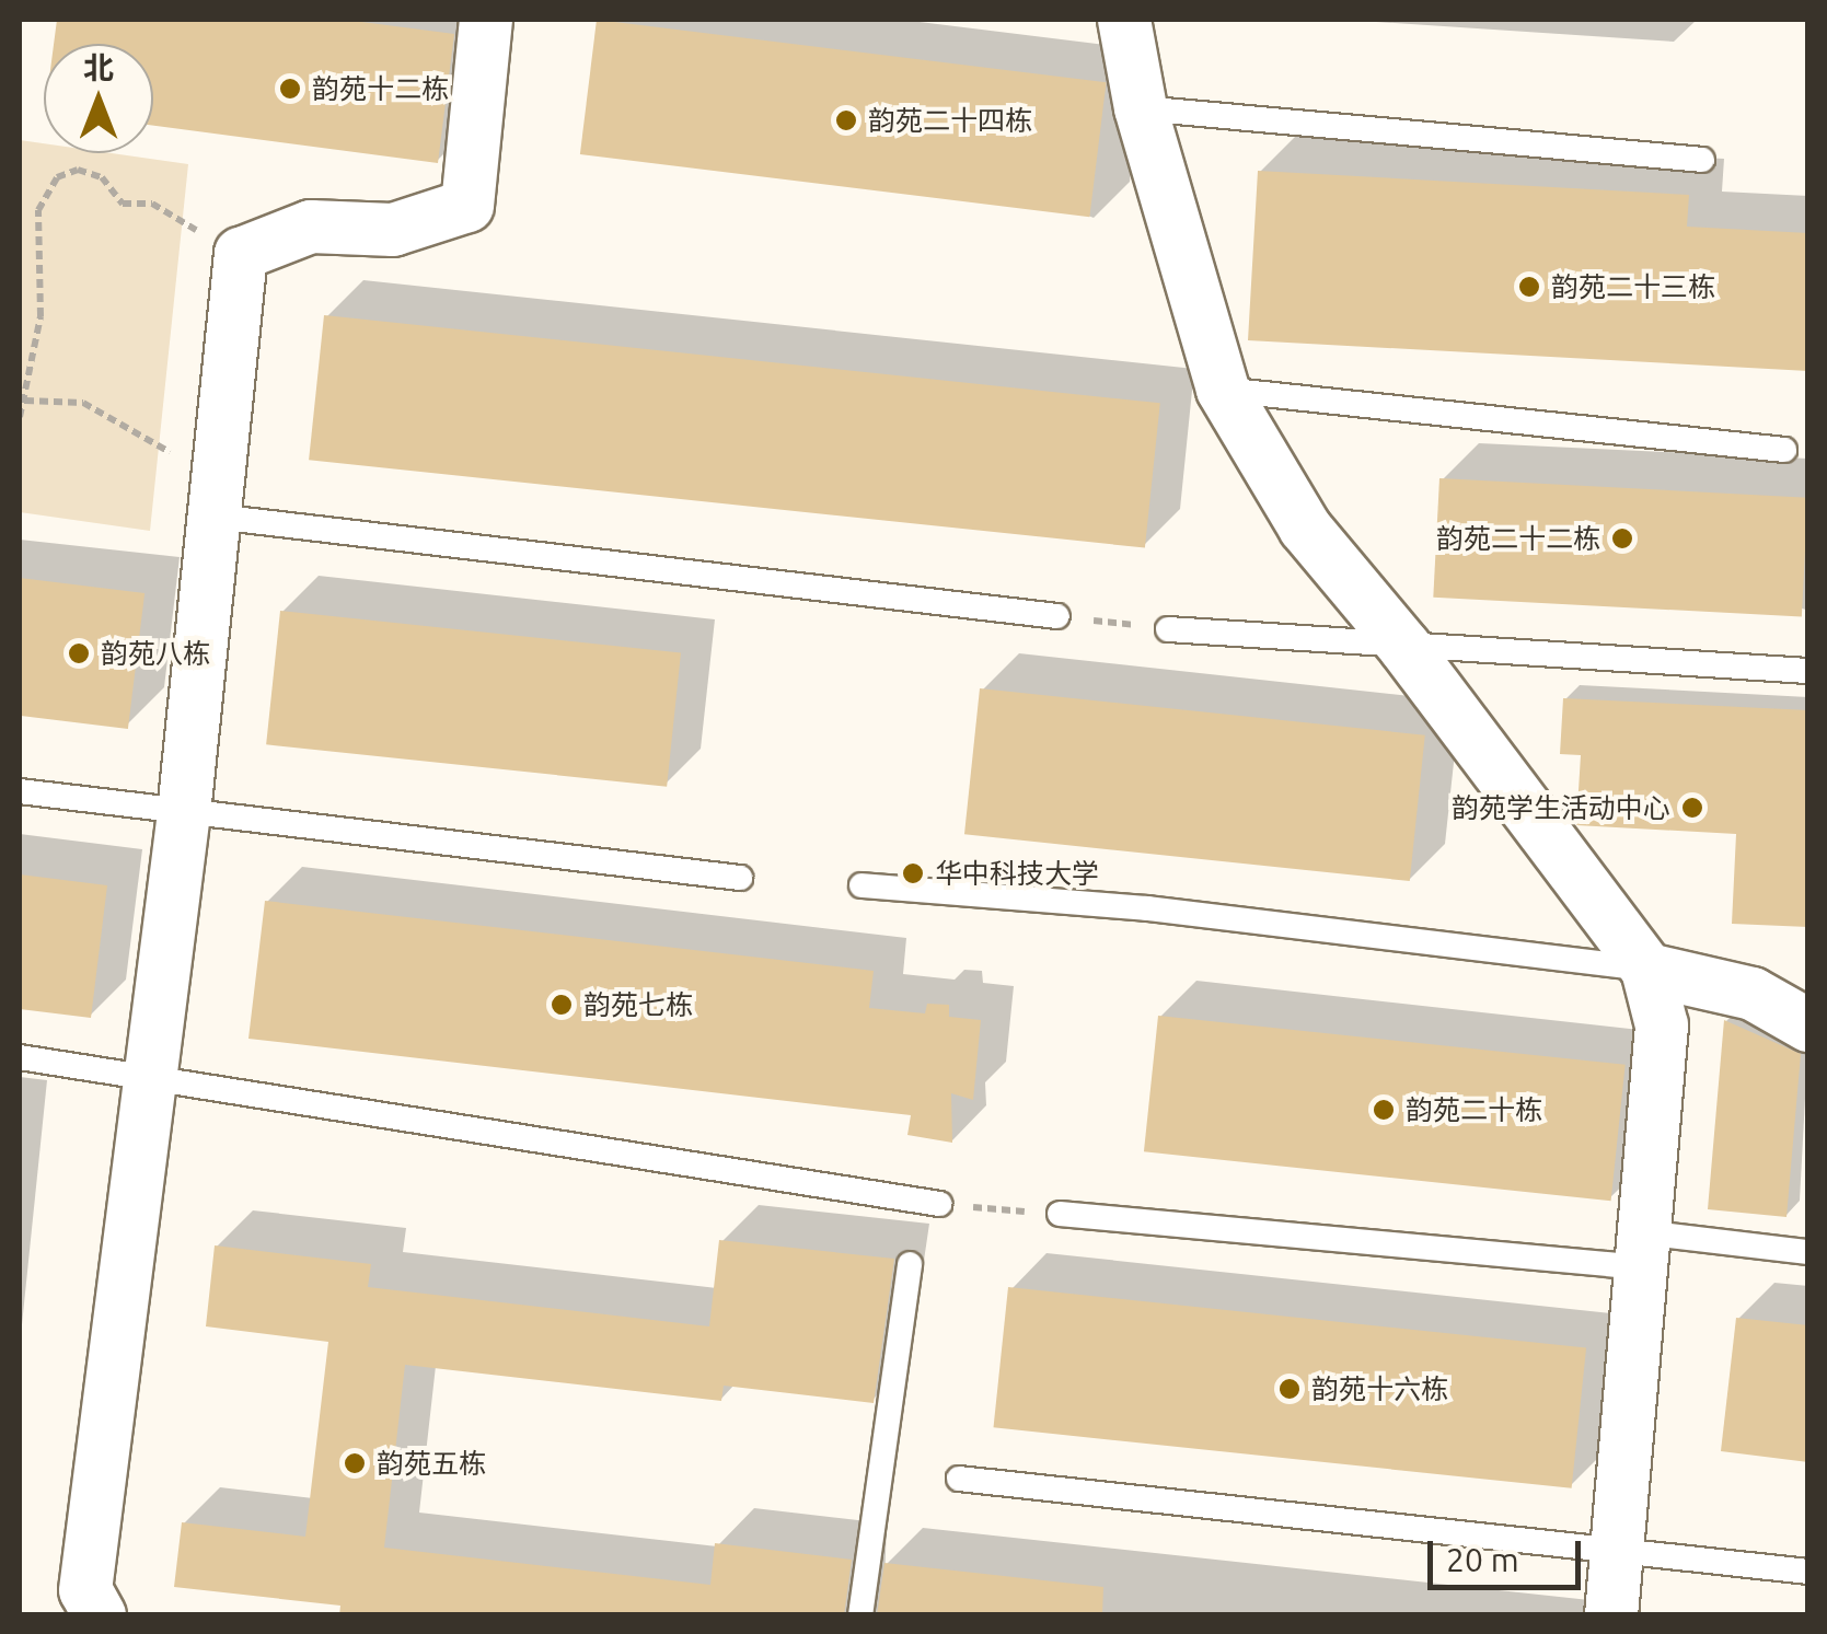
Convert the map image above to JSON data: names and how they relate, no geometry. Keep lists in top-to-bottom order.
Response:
{
  "places": [
    "韵苑十二栋",
    "韵苑二十四栋",
    "韵苑二十三栋",
    "韵苑二十二栋",
    "韵苑八栋",
    "韵苑学生活动中心",
    "华中科技大学",
    "韵苑七栋",
    "韵苑二十栋",
    "韵苑十六栋",
    "韵苑五栋"
  ],
  "scale_bar": "20 m",
  "north": "top"
}
